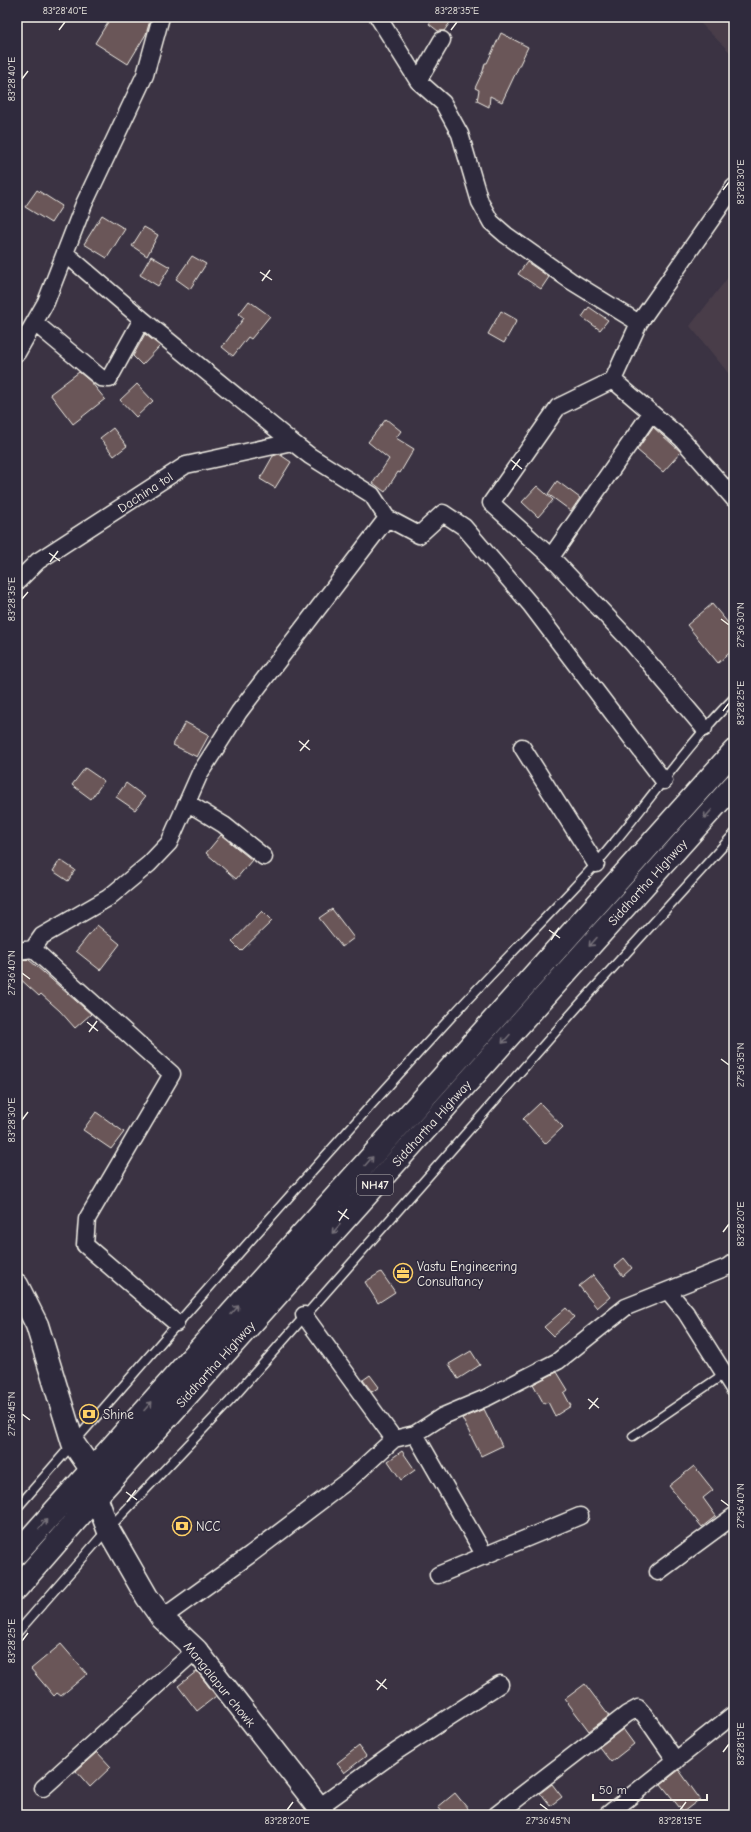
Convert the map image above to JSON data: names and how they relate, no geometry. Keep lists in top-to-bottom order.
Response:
{
  "streets": {
    "main road": ["Siddhartha Highway", "NH47", "Mangalapur chowk"],
    "street": ["Dachina tol"]
  },
  "crossings": [
    ["Siddhartha Highway", "Mangalapur chowk"]
  ],
  "places": {
    "office": ["Vastu Engineering Consultancy"],
    "bank": ["Shine", "NCC"]
  },
  "scale_bar": "50 m",
  "coordinates": [
    "83°28'40\"E",
    "83°28'35\"E",
    "83°28'30\"E",
    "27°36'30\"N",
    "83°28'25\"E",
    "27°36'40\"N",
    "27°36'35\"N",
    "83°28'20\"E",
    "27°36'45\"N",
    "83°28'15\"E"
  ]
}
